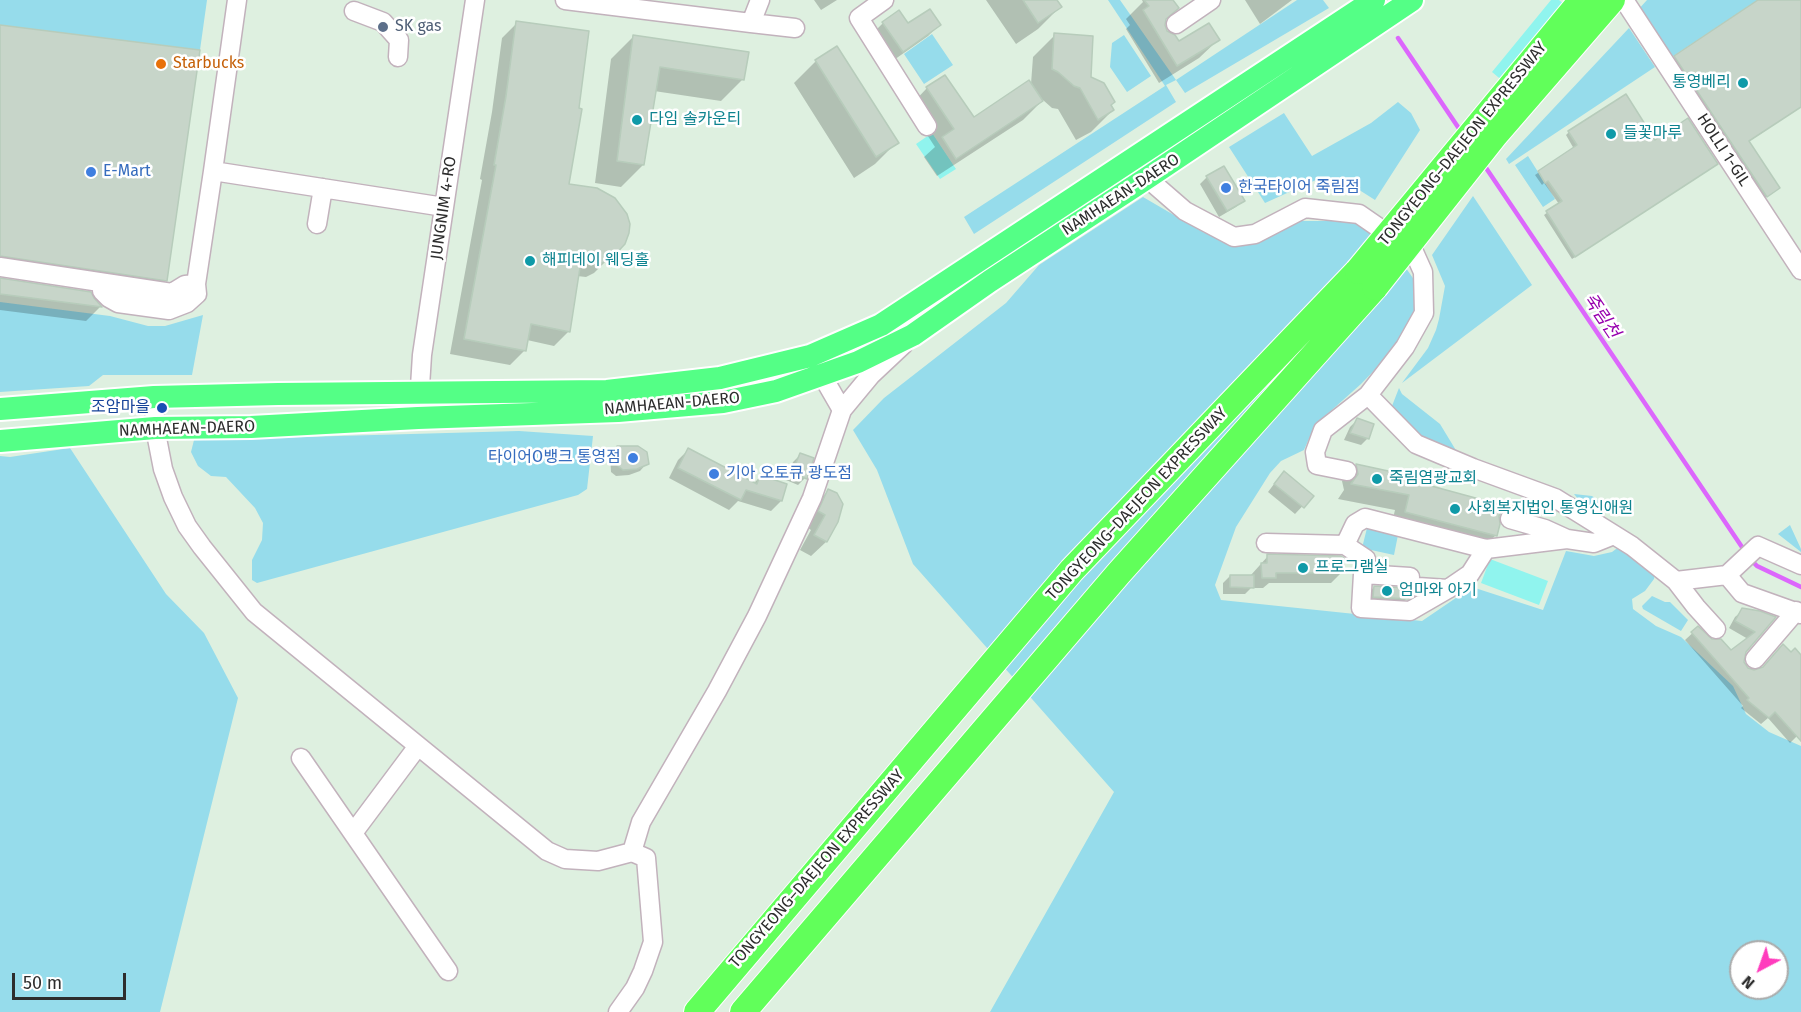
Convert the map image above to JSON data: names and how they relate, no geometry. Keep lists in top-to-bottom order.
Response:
{
  "streets": {
    "highway": ["TONGYEONG–DAEJEON EXPRESSWAY"],
    "main road": ["NAMHAEAN-DAERO"],
    "street": ["HOLLI 1-GIL", "JUNGNIM 4-RO"]
  },
  "crossings": [
    ["NAMHAEAN-DAERO", "JUNGNIM 4-RO"]
  ],
  "water": ["죽림천"],
  "places": [
    "SK gas",
    "Starbucks",
    "통영베리",
    "다임 솔카운티",
    "들꽃마루",
    "E-Mart",
    "한국타이어 죽림점",
    "해피데이 웨딩홀",
    "조암마을",
    "타이어O뱅크 통영점",
    "기아 오토큐 광도점",
    "죽림염광교회",
    "사회복지법인 통영신애원",
    "프로그램실",
    "엄마와 아기"
  ],
  "scale_bar": "50 m",
  "north": "bottom left"
}
